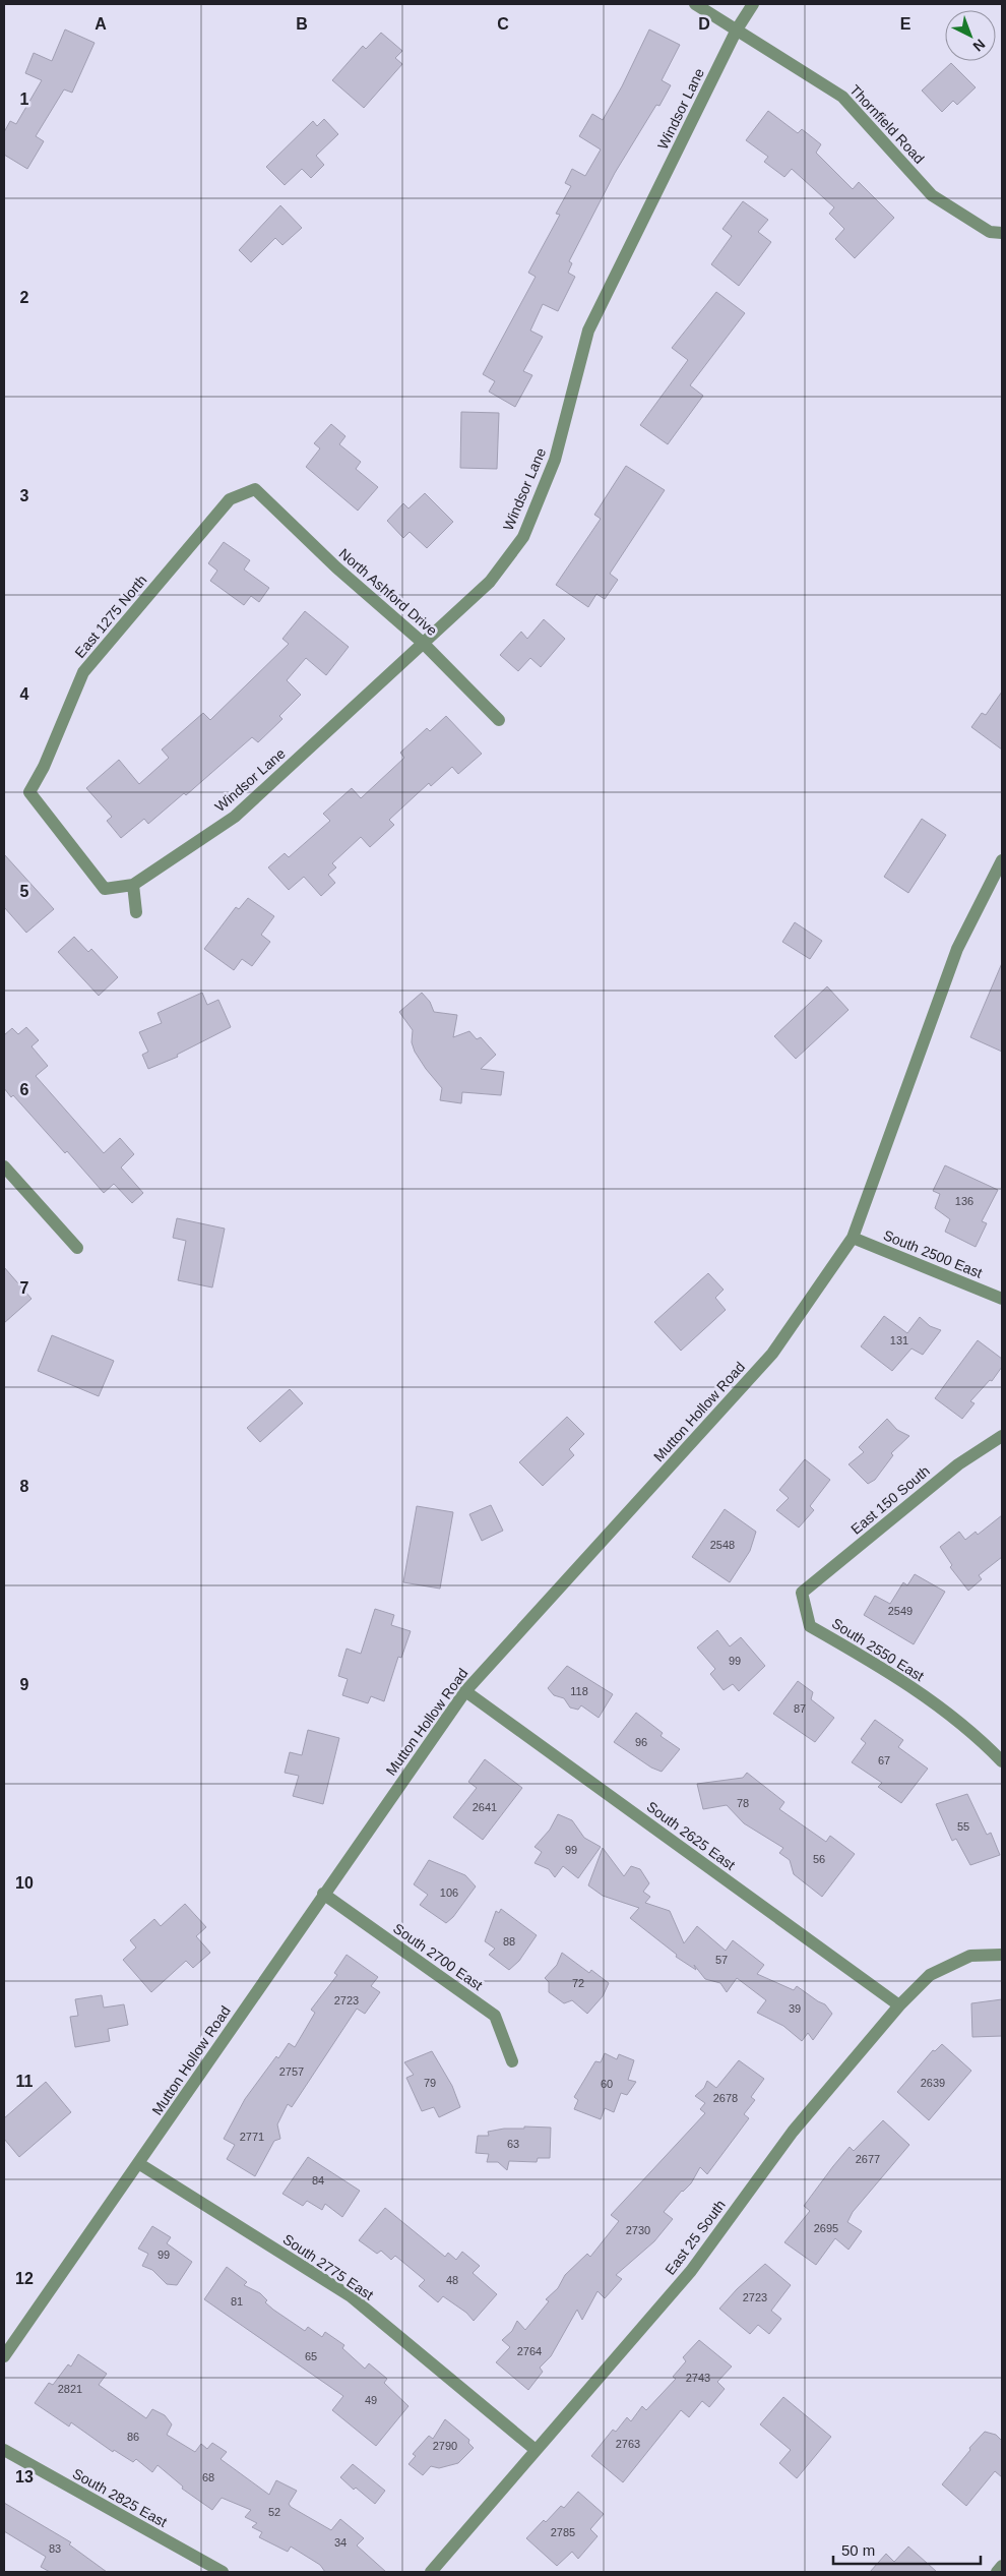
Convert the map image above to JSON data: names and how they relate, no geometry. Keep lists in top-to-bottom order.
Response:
{
  "streets": {
    "street": [
      "Windsor Lane",
      "Thornfield Road",
      "North Ashford Drive",
      "East 1275 North",
      "South 2500 East",
      "Mutton Hollow Road",
      "East 150 South",
      "South 2550 East",
      "South 2625 East",
      "South 2700 East",
      "East 25 South",
      "South 2775 East",
      "South 2825 East"
    ]
  },
  "crossings": [
    ["Windsor Lane", "Thornfield Road"],
    ["Windsor Lane", "North Ashford Drive"],
    ["Windsor Lane", "East 1275 North"],
    ["North Ashford Drive", "East 1275 North"],
    ["South 2500 East", "Mutton Hollow Road"],
    ["Mutton Hollow Road", "South 2625 East"],
    ["Mutton Hollow Road", "South 2700 East"],
    ["Mutton Hollow Road", "South 2775 East"],
    ["East 150 South", "South 2550 East"],
    ["South 2625 East", "East 25 South"],
    ["East 25 South", "South 2775 East"]
  ],
  "house_numbers": [
    "136",
    "131",
    "2548",
    "2549",
    "99",
    "118",
    "87",
    "96",
    "67",
    "78",
    "2641",
    "55",
    "99",
    "56",
    "106",
    "88",
    "57",
    "72",
    "2723",
    "39",
    "2757",
    "79",
    "2639",
    "60",
    "2678",
    "2771",
    "63",
    "2677",
    "84",
    "2695",
    "2730",
    "99",
    "48",
    "2723",
    "81",
    "2764",
    "65",
    "2743",
    "2821",
    "49",
    "86",
    "2763",
    "2790",
    "68",
    "52",
    "2785",
    "34",
    "83"
  ],
  "scale_bar": "50 m",
  "north": "bottom right",
  "grid": {
    "columns": [
      "A",
      "B",
      "C",
      "D",
      "E"
    ],
    "rows": [
      "1",
      "2",
      "3",
      "4",
      "5",
      "6",
      "7",
      "8",
      "9",
      "10",
      "11",
      "12",
      "13"
    ]
  }
}
